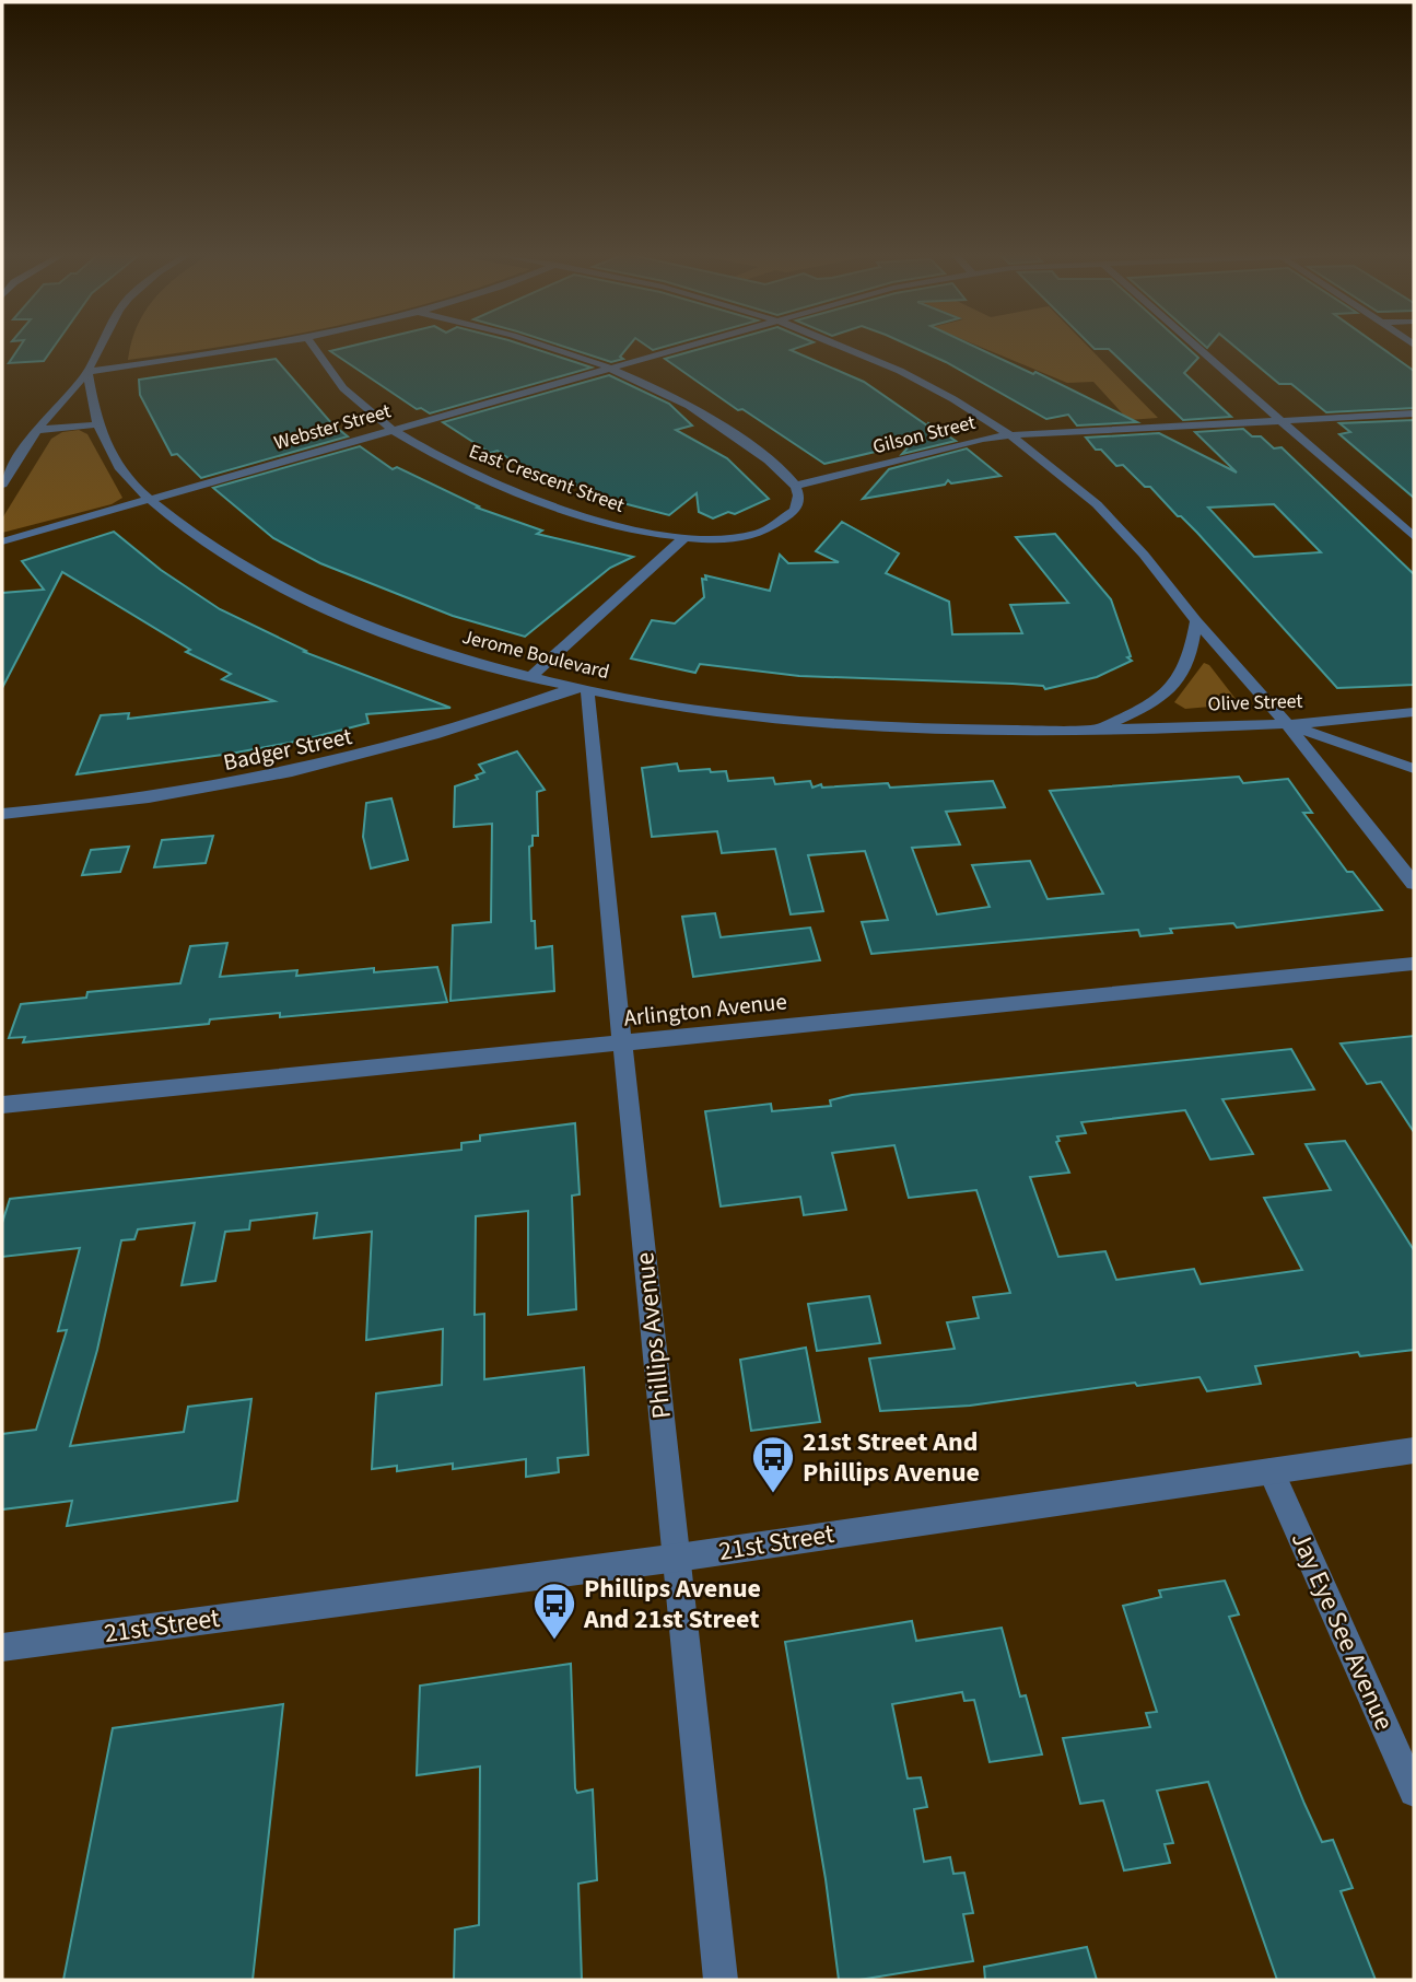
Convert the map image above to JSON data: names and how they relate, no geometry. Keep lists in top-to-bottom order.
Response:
{
  "streets": {
    "street": [
      "Webster Street",
      "Gilson Street",
      "East Crescent Street",
      "Jerome Boulevard",
      "Olive Street",
      "Badger Street",
      "Arlington Avenue",
      "Phillips Avenue",
      "21st Street",
      "Jay Eye See Avenue"
    ]
  },
  "crossings": [
    ["Webster Street", "East Crescent Street"],
    ["Webster Street", "Jerome Boulevard"],
    ["Jerome Boulevard", "Olive Street"],
    ["Jerome Boulevard", "Badger Street"],
    ["Jerome Boulevard", "Phillips Avenue"],
    ["Badger Street", "Phillips Avenue"],
    ["Arlington Avenue", "Phillips Avenue"],
    ["Phillips Avenue", "21st Street"],
    ["21st Street", "Jay Eye See Avenue"]
  ],
  "places": {
    "bus stop": ["21st Street And Phillips Avenue", "Phillips Avenue And 21st Street"]
  }
}
